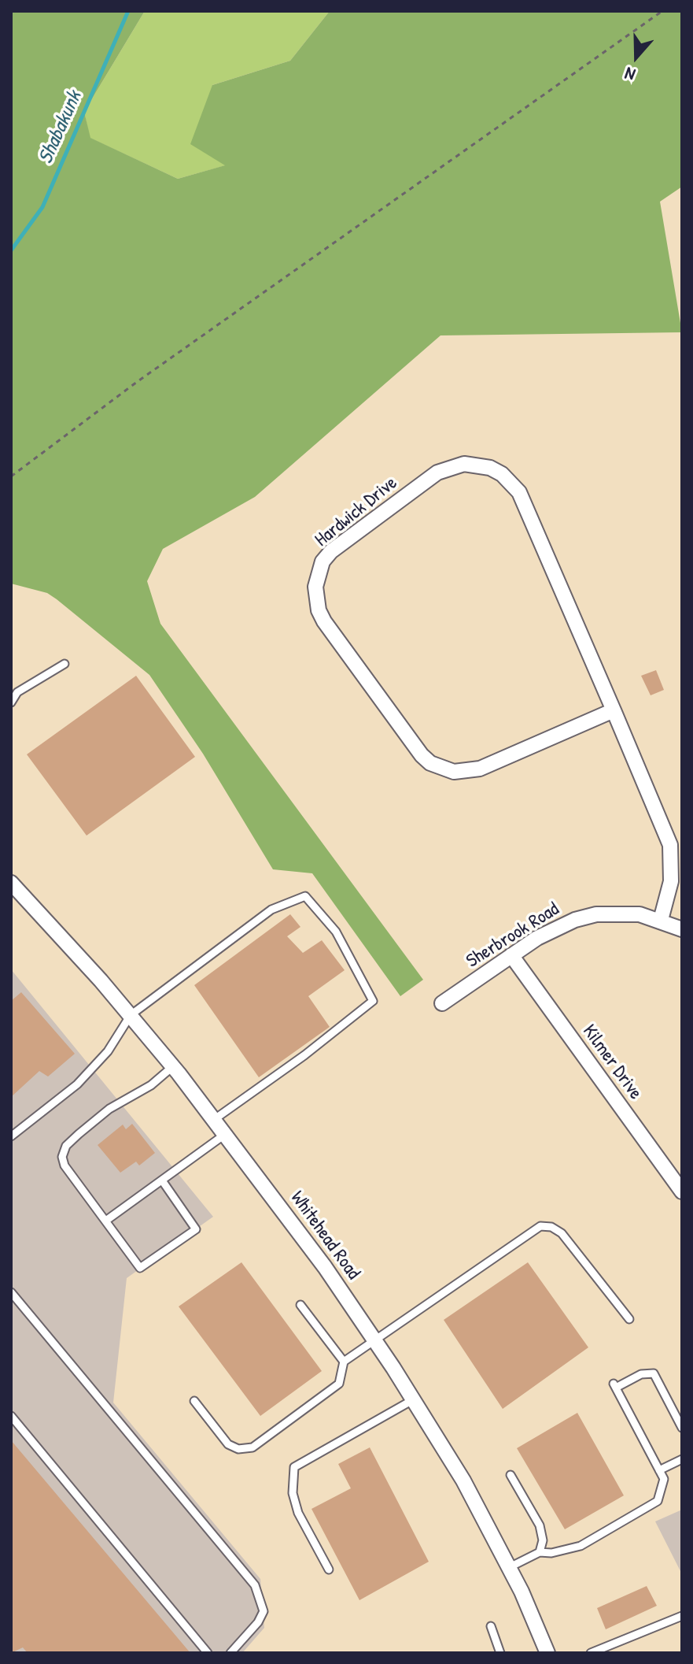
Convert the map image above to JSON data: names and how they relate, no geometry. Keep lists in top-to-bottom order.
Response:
{
  "streets": {
    "street": [
      "Hardwick Drive",
      "Sherbrook Road",
      "Kilmer Drive",
      "Whitehead Road"
    ]
  },
  "crossings": [
    ["Hardwick Drive", "Sherbrook Road"],
    ["Sherbrook Road", "Kilmer Drive"]
  ],
  "water": ["Shabakunk"],
  "north": "bottom"
}
